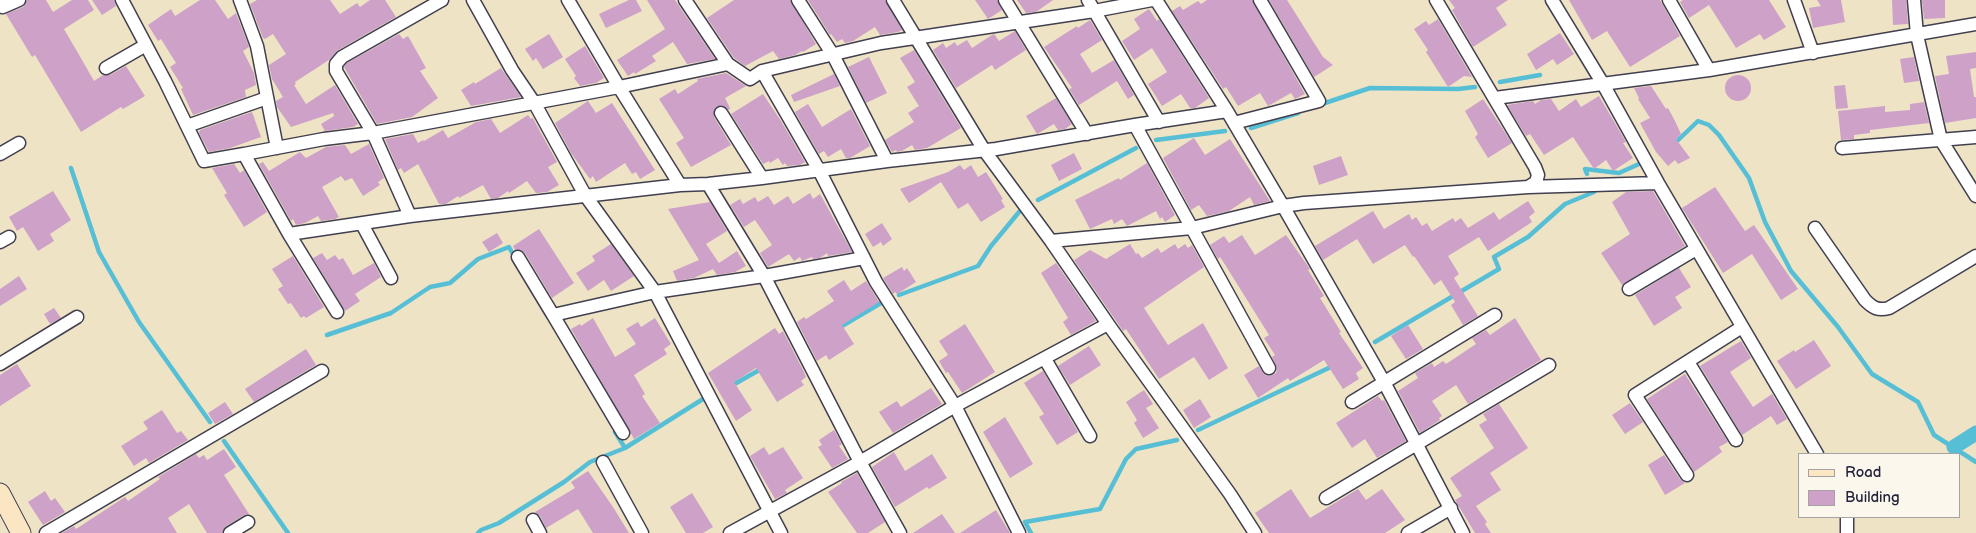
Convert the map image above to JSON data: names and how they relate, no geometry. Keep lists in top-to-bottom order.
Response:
{
  "legend": ["Road", "Building"]
}
